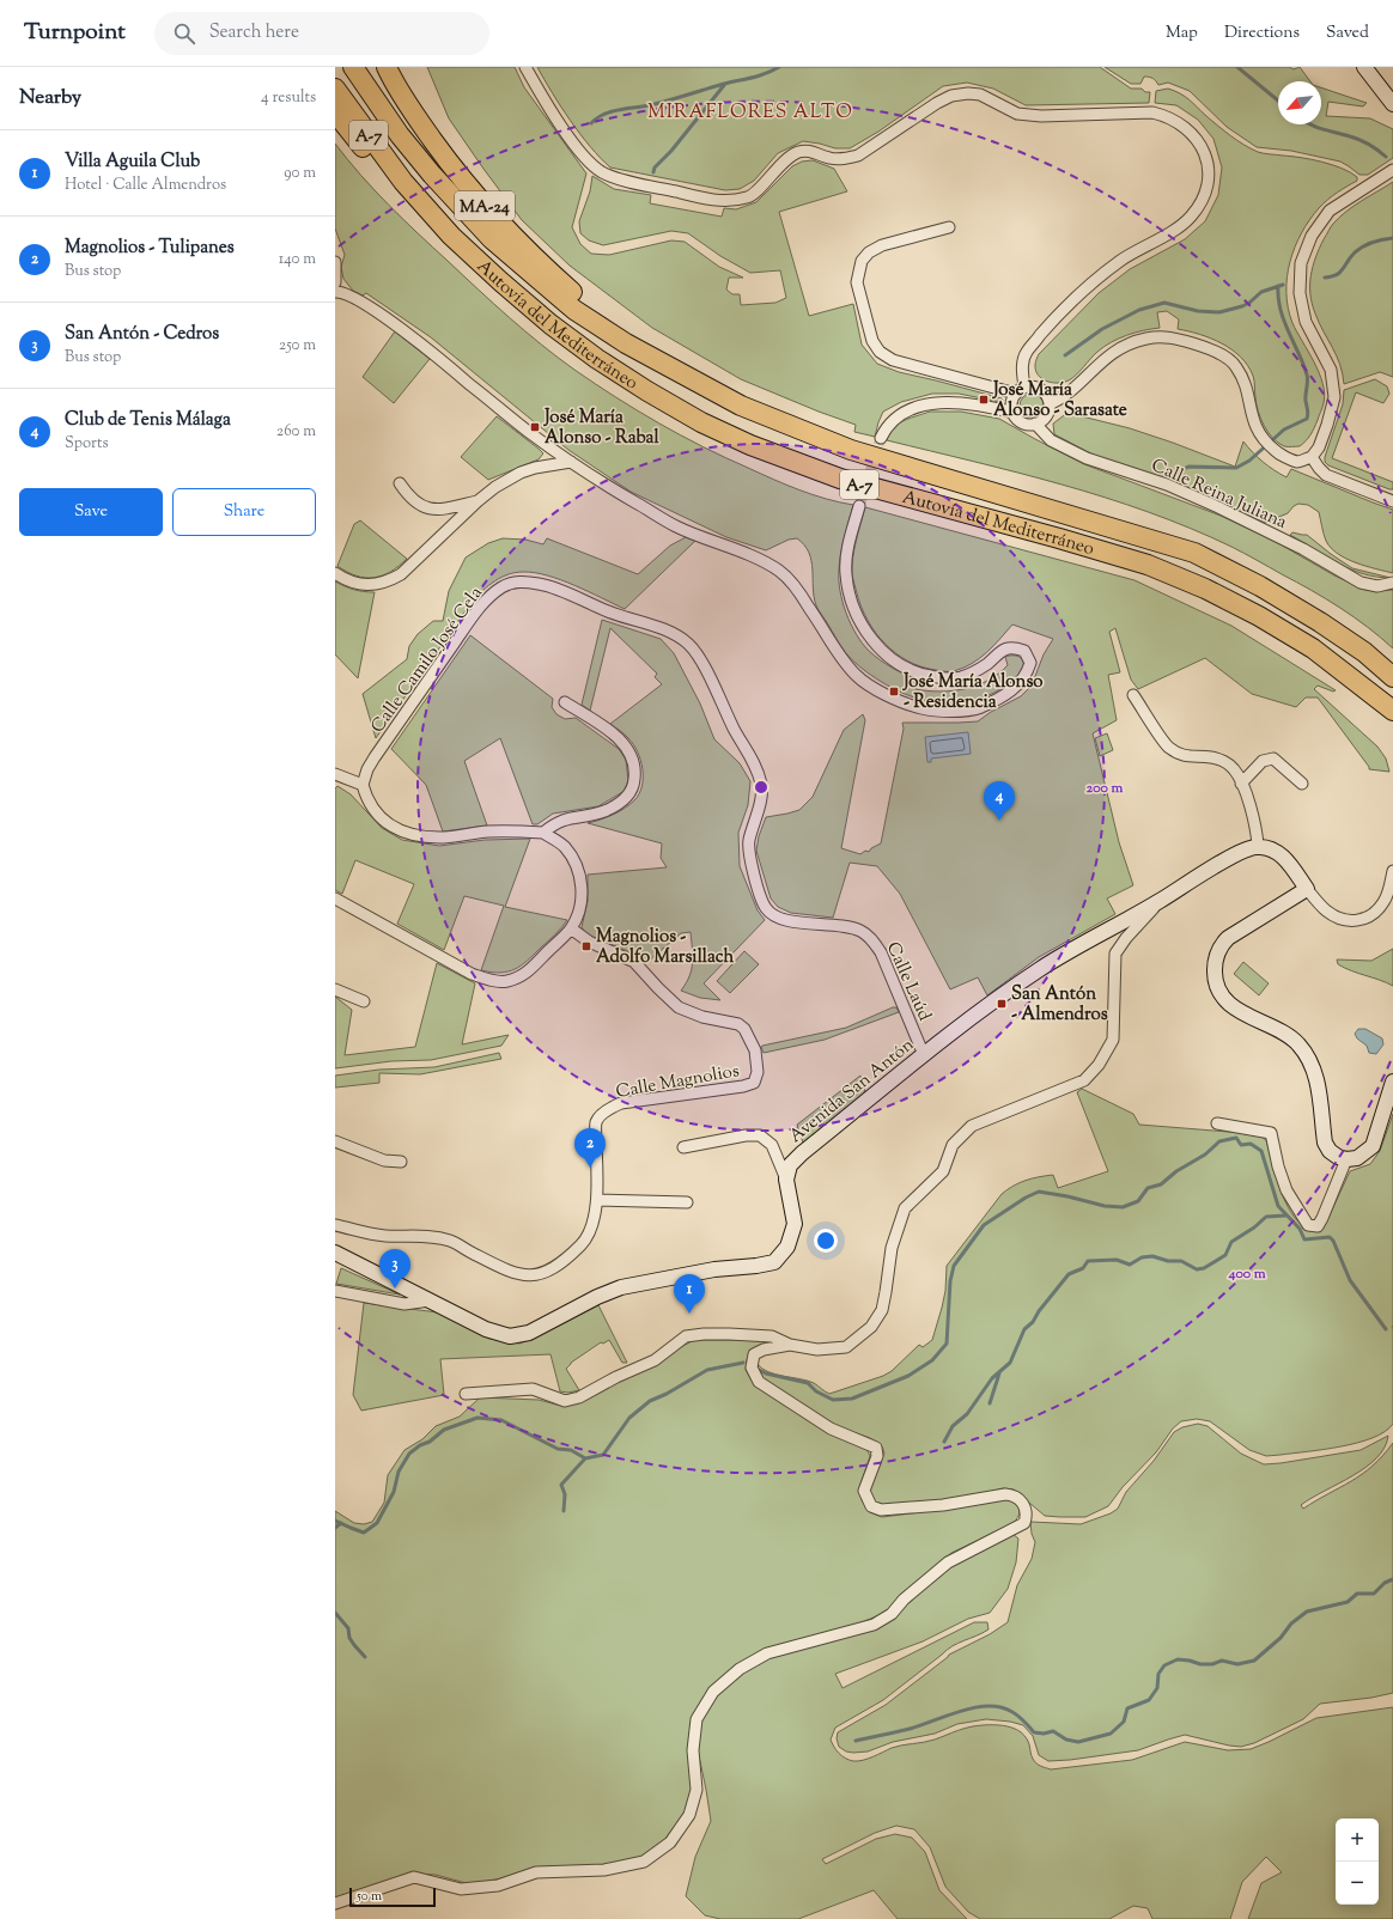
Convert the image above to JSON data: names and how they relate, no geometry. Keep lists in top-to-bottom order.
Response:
{
  "streets": {
    "highway": ["A-7", "MA-24", "Autovía del Mediterráneo"],
    "street": [
      "Calle Reina Juliana",
      "Calle Camilo José Cela",
      "Calle Laúd",
      "Calle Magnolios",
      "Avenida San Antón"
    ]
  },
  "crossings": [
    ["MA-24", "Autovía del Mediterráneo"],
    ["Calle Camilo José Cela", "Calle Laúd"],
    ["Calle Laúd", "Avenida San Antón"]
  ],
  "districts": ["MIRAFLORES ALTO"],
  "places": {
    "transit": [
      "José María Alonso - Sarasate",
      "José María Alonso - Rabal",
      "José María Alonso - Residencia",
      "Magnolios - Adolfo Marsillach",
      "San Antón - Almendros"
    ]
  },
  "scale_bar": "50 m",
  "north": "bottom left",
  "page": {
    "header": "Turnpoint",
    "search": "Search here",
    "nav": ["Map", "Directions", "Saved"],
    "heading": ["Nearby", "4 results"],
    "list": [
      {
        "mark": "1",
        "name": "Villa Aguila Club",
        "note": "Hotel · Calle Almendros",
        "value": "90 m"
      },
      {
        "mark": "2",
        "name": "Magnolios - Tulipanes",
        "note": "Bus stop",
        "value": "140 m"
      },
      {
        "mark": "3",
        "name": "San Antón - Cedros",
        "note": "Bus stop",
        "value": "250 m"
      },
      {
        "mark": "4",
        "name": "Club de Tenis Málaga",
        "note": "Sports",
        "value": "260 m"
      }
    ],
    "buttons": ["Save", "Share"],
    "pins": [
      "4",
      "2",
      "3",
      "1"
    ],
    "map_buttons": ["+", "−"],
    "scale": "50 m"
  },
  "rings": ["200 m", "400 m"]
}
